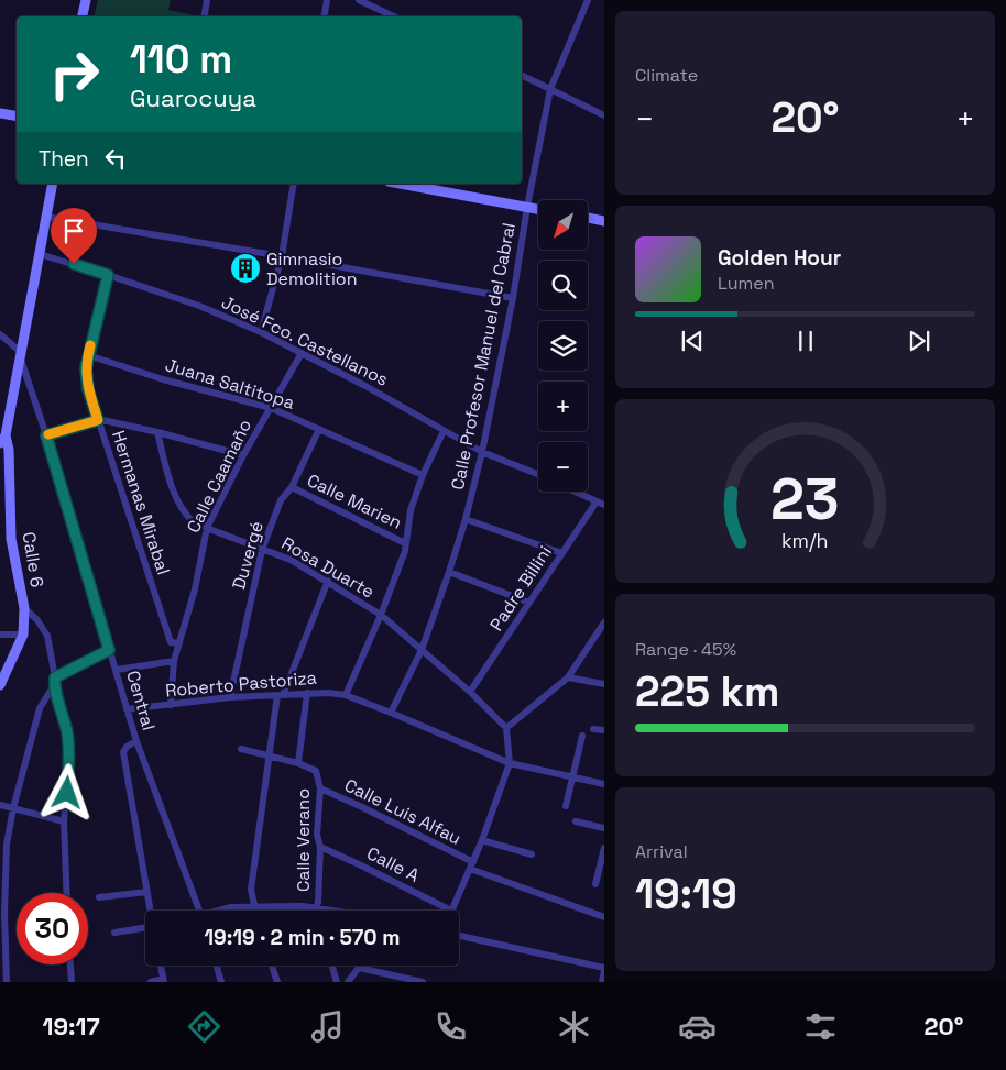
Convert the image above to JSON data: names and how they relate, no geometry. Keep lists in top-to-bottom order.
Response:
{
  "streets": {
    "street": [
      "José Fco. Castellanos",
      "Calle Profesor Manuel del Cabral",
      "Juana Saltitopa",
      "Calle Caamaño",
      "Calle Marien",
      "Hermanas Mirabal",
      "Duvergé",
      "Calle 6",
      "Rosa Duarte",
      "Padre Billini",
      "Roberto Pastoriza",
      "Central",
      "Calle Luis Alfau",
      "Calle Verano",
      "Calle A"
    ]
  },
  "crossings": [
    ["José Fco. Castellanos", "Calle Profesor Manuel del Cabral"],
    ["José Fco. Castellanos", "Calle Caamaño"],
    ["José Fco. Castellanos", "Hermanas Mirabal"],
    ["José Fco. Castellanos", "Calle 6"],
    ["Calle Profesor Manuel del Cabral", "Rosa Duarte"],
    ["Calle Profesor Manuel del Cabral", "Roberto Pastoriza"],
    ["Juana Saltitopa", "Calle Caamaño"],
    ["Juana Saltitopa", "Hermanas Mirabal"],
    ["Juana Saltitopa", "Duvergé"],
    ["Calle Caamaño", "Hermanas Mirabal"],
    ["Calle Caamaño", "Rosa Duarte"],
    ["Calle Caamaño", "Roberto Pastoriza"],
    ["Calle Marien", "Duvergé"],
    ["Duvergé", "Rosa Duarte"],
    ["Duvergé", "Roberto Pastoriza"],
    ["Calle 6", "Central"],
    ["Rosa Duarte", "Padre Billini"],
    ["Roberto Pastoriza", "Central"],
    ["Calle Luis Alfau", "Calle Verano"],
    ["Calle Verano", "Calle A"]
  ],
  "places": {
    "building": ["Gimnasio Demolition"]
  },
  "north": "bottom left",
  "page": {
    "tile": [
      "Climate",
      ["Range · 45%", "225 km"],
      ["Arrival", "19:19"]
    ],
    "turn": ["110 m", "Guarocuya"],
    "heat": ["−", "20°", "+"],
    "then": "Then",
    "map_buttons": ["+", "−"],
    "song": ["Golden Hour", "Lumen"],
    "limit": "30",
    "trip": "19:19 · 2 min · 570 m",
    "tabs": ["19:17", "20°"],
    "gauge": ["23", "km/h"]
  }
}
